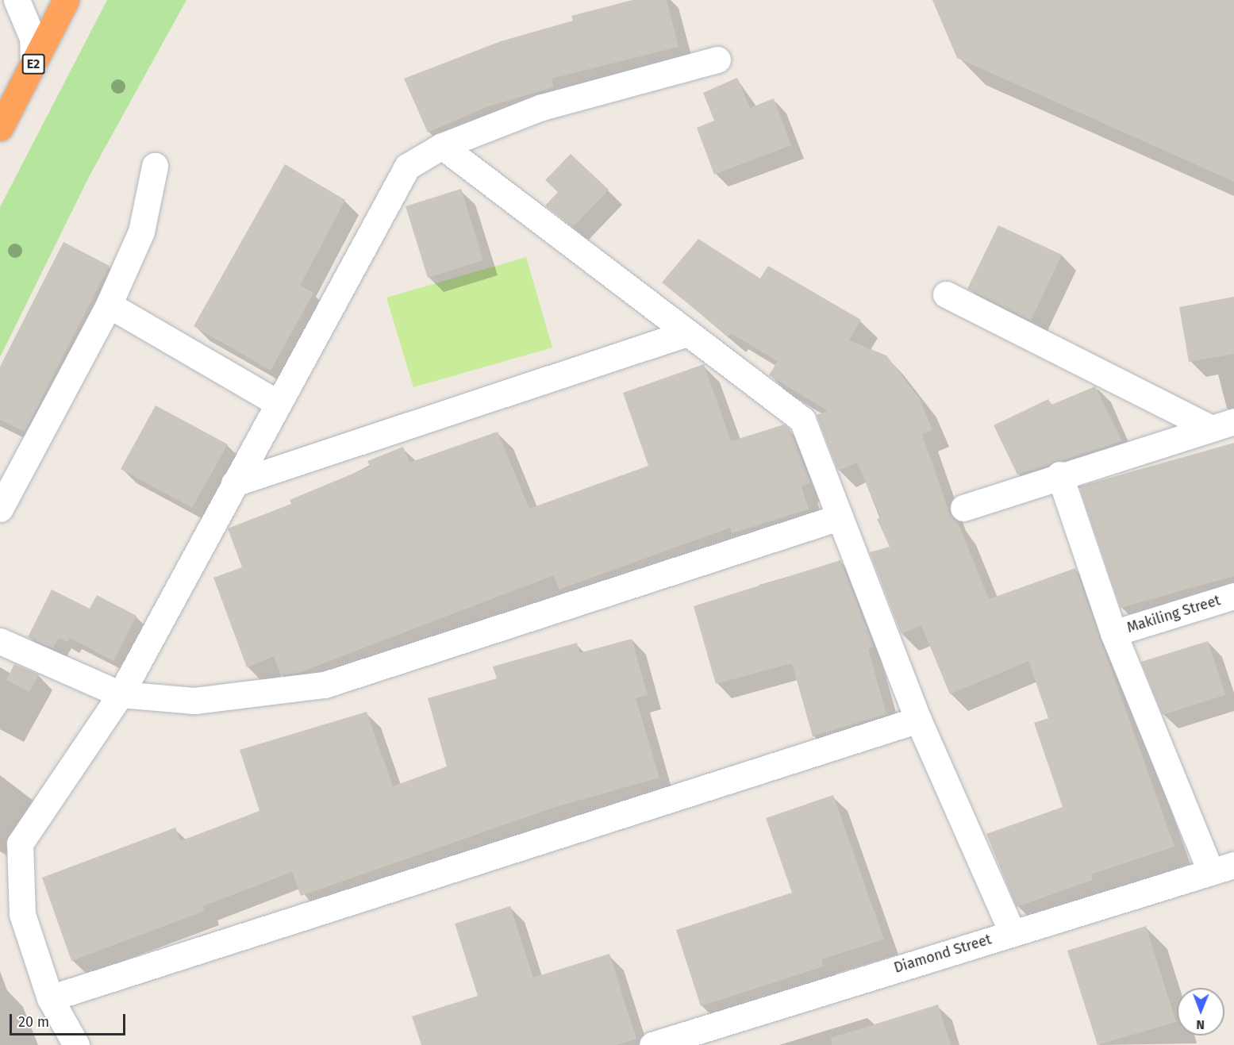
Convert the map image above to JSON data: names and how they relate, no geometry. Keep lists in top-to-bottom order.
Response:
{
  "streets": {
    "highway": ["E2"],
    "street": ["Makiling Street", "Diamond Street"]
  },
  "scale_bar": "20 m",
  "north": "bottom"
}
